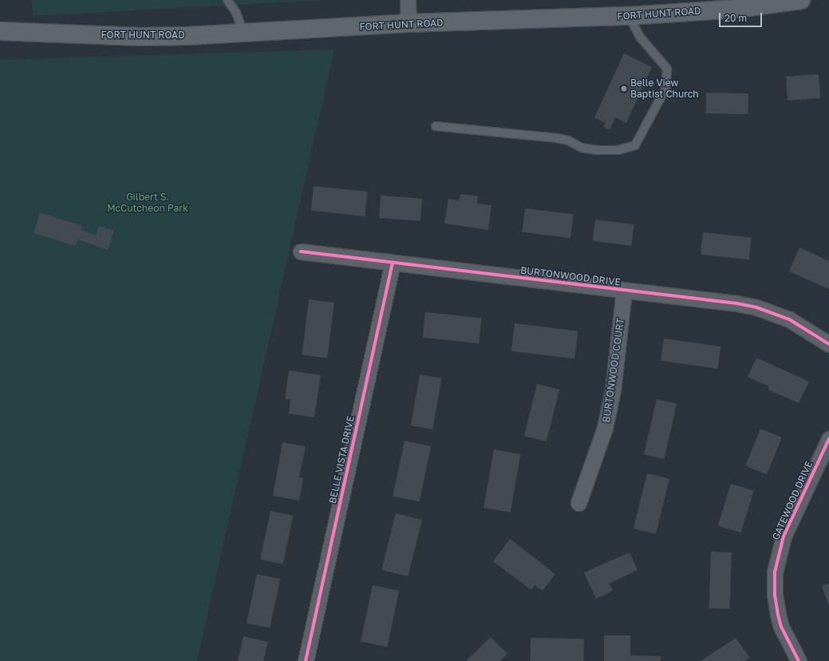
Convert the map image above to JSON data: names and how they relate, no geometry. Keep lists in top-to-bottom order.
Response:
{
  "streets": {
    "main road": ["FORT HUNT ROAD"],
    "street": [
      "BURTONWOOD DRIVE",
      "BURTONWOOD COURT",
      "BELLE VISTA DRIVE",
      "GATEWOOD DRIVE"
    ]
  },
  "crossings": [
    ["BURTONWOOD DRIVE", "BURTONWOOD COURT"],
    ["BURTONWOOD DRIVE", "BELLE VISTA DRIVE"]
  ],
  "parks": ["Gilbert S. McCutcheon Park"],
  "places": ["Belle View Baptist Church"],
  "scale_bar": "20 m"
}
